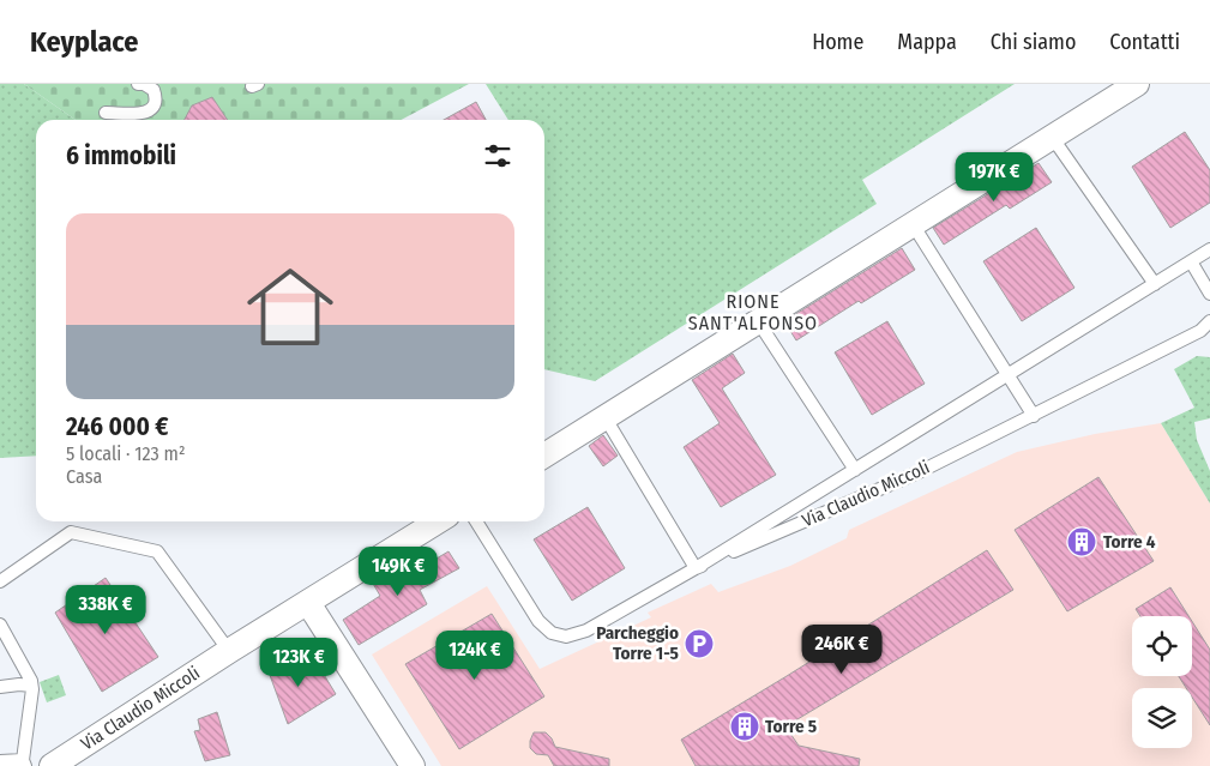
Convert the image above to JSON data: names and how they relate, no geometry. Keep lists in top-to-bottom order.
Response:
{
  "streets": {
    "street": ["Via Claudio Miccoli"]
  },
  "districts": ["RIONE SANT'ALFONSO"],
  "places": {
    "building": ["Torre 4", "Torre 5"],
    "parking": ["Parcheggio Torre 1-5"]
  },
  "page": {
    "header": "Keyplace",
    "nav": [
      "Home",
      "Mappa",
      "Chi siamo",
      "Contatti"
    ],
    "heading": "6 immobili",
    "price": [
      "197K €",
      "149K €",
      "338K €",
      "246K €",
      "124K €",
      "123K €"
    ],
    "list": [
      {
        "name": "246 000 €",
        "note": "5 locali · 123 m² · Casa"
      }
    ]
  }
}
